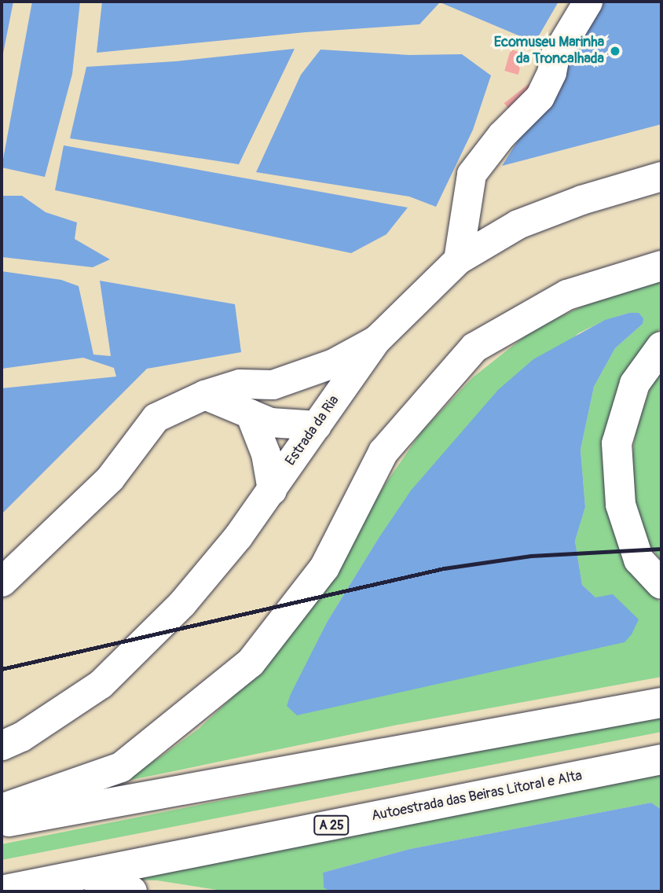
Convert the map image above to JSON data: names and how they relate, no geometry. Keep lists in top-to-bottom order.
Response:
{
  "streets": {
    "highway": ["Autoestrada das Beiras Litoral e Alta", "A 25"],
    "street": ["Estrada da Ria"]
  },
  "places": ["Ecomuseu Marinha da Troncalhada"]
}
